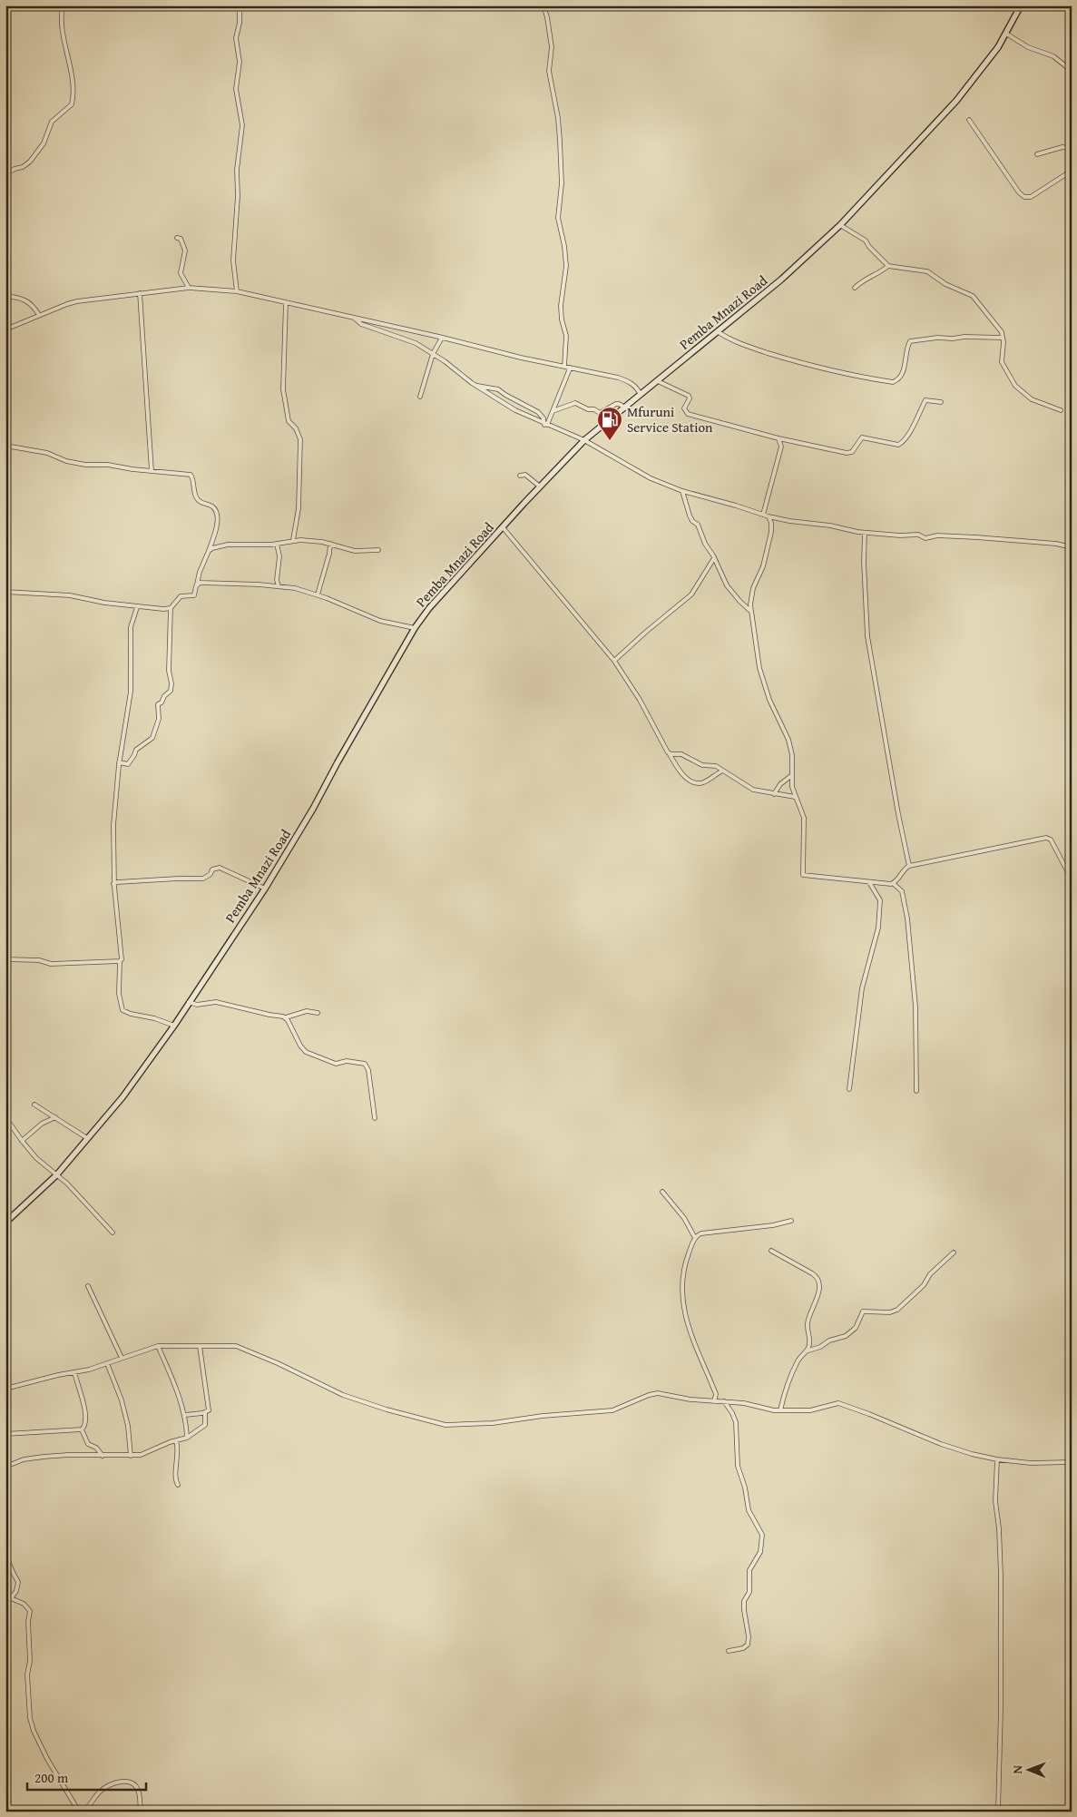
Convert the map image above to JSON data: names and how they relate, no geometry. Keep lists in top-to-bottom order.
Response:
{
  "streets": {
    "main road": ["Pemba Mnazi Road"]
  },
  "places": {
    "fuel station": ["Mfuruni Service Station"]
  },
  "scale_bar": "200 m",
  "north": "left"
}
